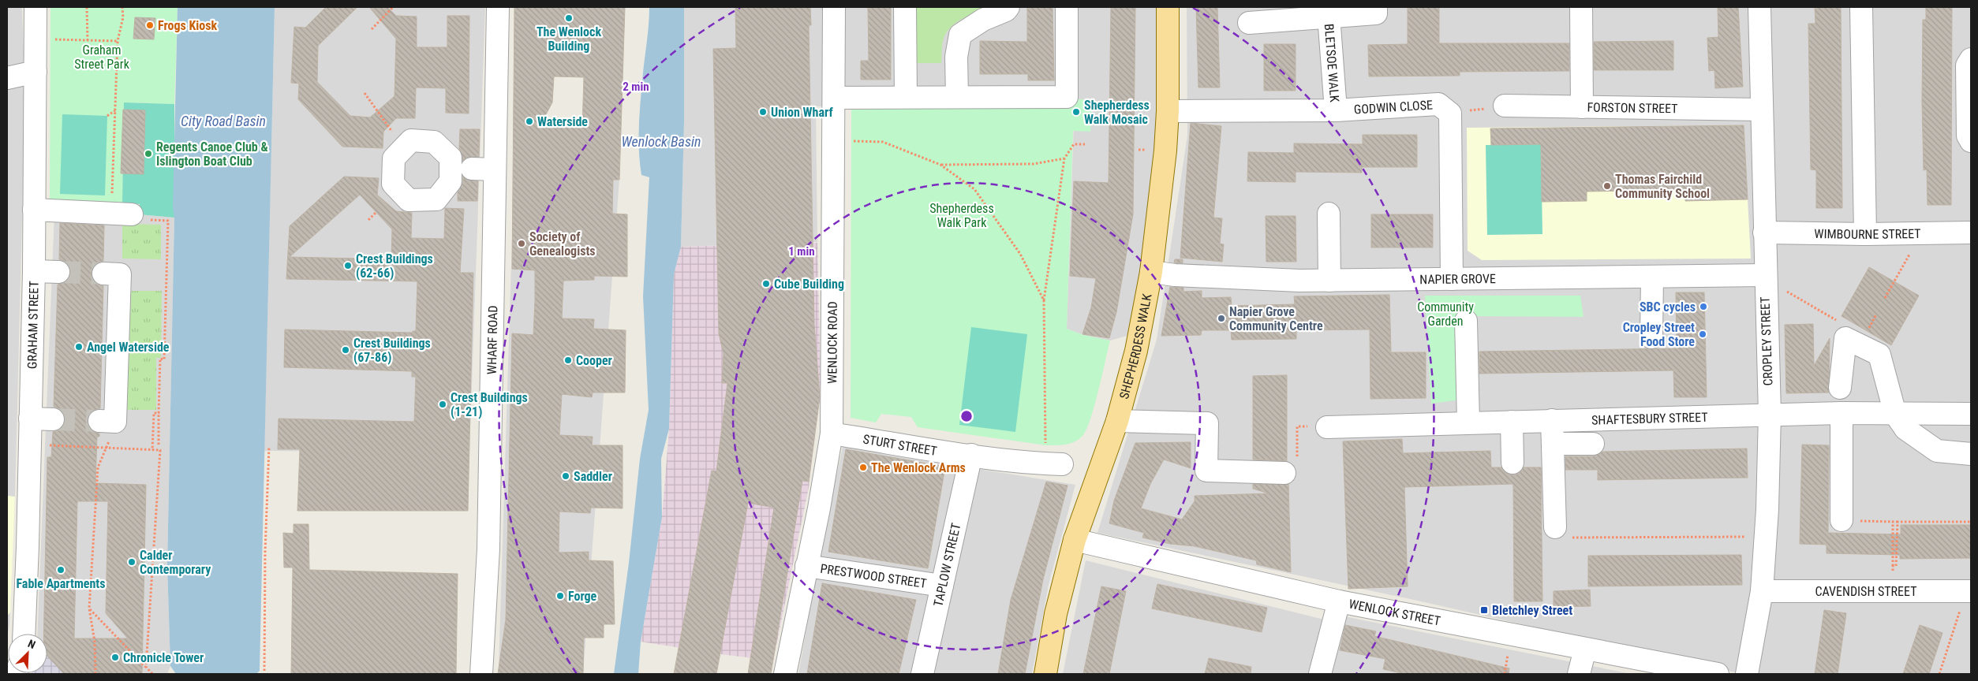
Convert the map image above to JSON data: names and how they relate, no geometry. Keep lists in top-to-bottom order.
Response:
{
  "streets": {
    "main road": ["SHEPHERDESS WALK"],
    "street": [
      "BLETSOE WALK",
      "GODWIN CLOSE",
      "FORSTON STREET",
      "WIMBOURNE STREET",
      "NAPIER GROVE",
      "GRAHAM STREET",
      "WHARF ROAD",
      "CROPLEY STREET",
      "WENLOCK ROAD",
      "SHAFTESBURY STREET",
      "STURT STREET",
      "TAPLOW STREET",
      "PRESTWOOD STREET",
      "CAVENDISH STREET",
      "WENLOCK STREET"
    ]
  },
  "crossings": [
    ["BLETSOE WALK", "GODWIN CLOSE"],
    ["GODWIN CLOSE", "NAPIER GROVE"],
    ["GODWIN CLOSE", "SHEPHERDESS WALK"],
    ["FORSTON STREET", "CROPLEY STREET"],
    ["WIMBOURNE STREET", "CROPLEY STREET"],
    ["NAPIER GROVE", "CROPLEY STREET"],
    ["NAPIER GROVE", "SHEPHERDESS WALK"],
    ["CROPLEY STREET", "SHAFTESBURY STREET"],
    ["CROPLEY STREET", "CAVENDISH STREET"],
    ["WENLOCK ROAD", "STURT STREET"],
    ["WENLOCK ROAD", "PRESTWOOD STREET"],
    ["SHEPHERDESS WALK", "WENLOCK STREET"],
    ["STURT STREET", "TAPLOW STREET"],
    ["TAPLOW STREET", "PRESTWOOD STREET"]
  ],
  "water": ["City Road Basin", "Wenlock Basin"],
  "parks": ["Graham Street Park", "Shepherdess Walk Park", "Community Garden"],
  "places": {
    "other": [
      "The Wenlock Building",
      "Frogs Kiosk",
      "Union Wharf",
      "Shepherdess Walk Mosaic",
      "Waterside",
      "Regents Canoe Club & Islington Boat Club",
      "Thomas Fairchild Community School",
      "Society of Genealogists",
      "Crest Buildings (62-66)",
      "Cube Building",
      "SBC cycles",
      "Napier Grove Community Centre",
      "Cropley Street Food Store",
      "Angel Waterside",
      "Crest Buildings (67-86)",
      "Cooper",
      "Crest Buildings (1-21)",
      "The Wenlock Arms",
      "Saddler",
      "Calder Contemporary",
      "Fable Apartments",
      "Forge",
      "Chronicle Tower"
    ],
    "transit": ["Bletchley Street"]
  },
  "north": "top right",
  "rings": ["2 min", "1 min"]
}
